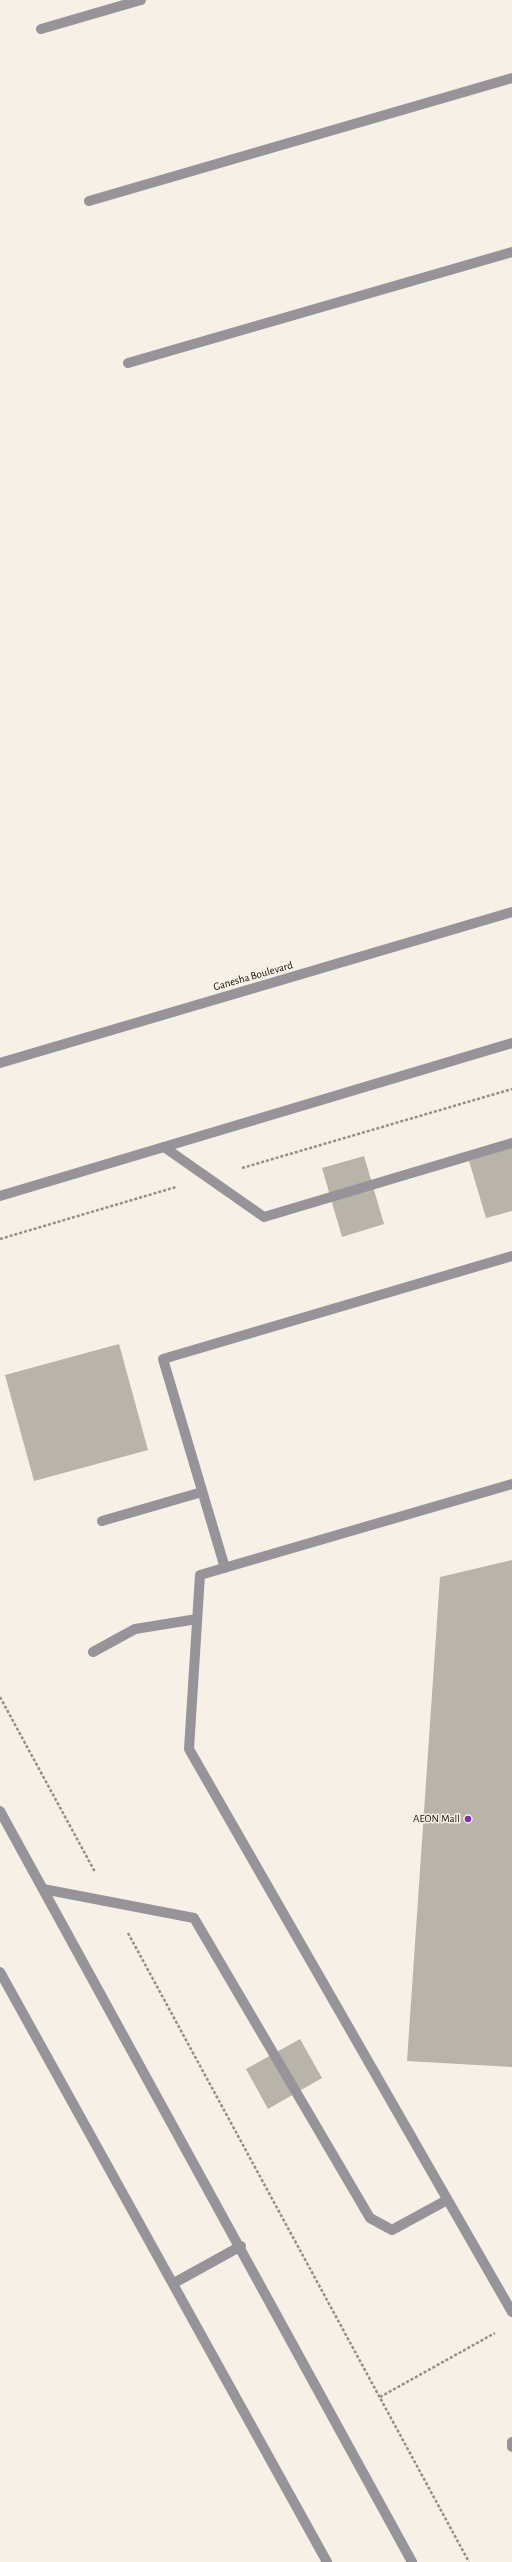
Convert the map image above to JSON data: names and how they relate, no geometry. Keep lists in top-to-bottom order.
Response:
{
  "streets": {
    "street": ["Ganesha Boulevard"]
  },
  "places": ["AEON Mall"]
}
